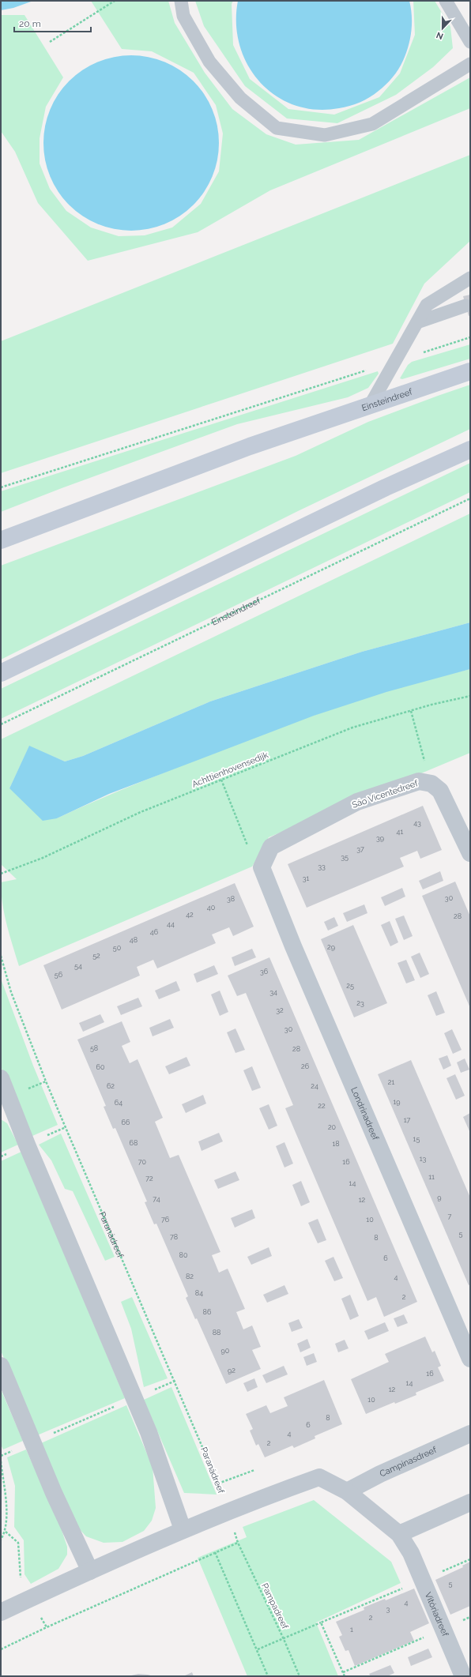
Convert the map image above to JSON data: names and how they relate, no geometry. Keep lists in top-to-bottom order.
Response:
{
  "streets": {
    "main road": ["Einsteindreef"],
    "street": [
      "Sáo Vicentedreef",
      "Londrinadreef",
      "Campinasdreef",
      "Vitóriadreef"
    ],
    "path": ["Achttienhovensedijk", "Paranádreef", "Pampadreef"]
  },
  "crossings": [
    ["Sáo Vicentedreef", "Londrinadreef"],
    ["Paranádreef", "Pampadreef"]
  ],
  "house_numbers": [
    "43",
    "41",
    "39",
    "37",
    "35",
    "33",
    "31",
    "30",
    "38",
    "40",
    "42",
    "28",
    "44",
    "46",
    "48",
    "29",
    "50",
    "52",
    "54",
    "36",
    "56",
    "25",
    "34",
    "23",
    "32",
    "30",
    "58",
    "28",
    "26",
    "60",
    "21",
    "62",
    "24",
    "19",
    "64",
    "22",
    "17",
    "66",
    "20",
    "15",
    "68",
    "18",
    "13",
    "70",
    "16",
    "11",
    "72",
    "14",
    "9",
    "74",
    "12",
    "7",
    "76",
    "10",
    "5",
    "78",
    "8",
    "80",
    "6",
    "82",
    "4",
    "84",
    "2",
    "86",
    "88",
    "90",
    "92",
    "16",
    "14",
    "12",
    "10",
    "8",
    "6",
    "4",
    "2",
    "5",
    "4",
    "3",
    "2",
    "1"
  ],
  "scale_bar": "20 m",
  "north": "bottom"
}
